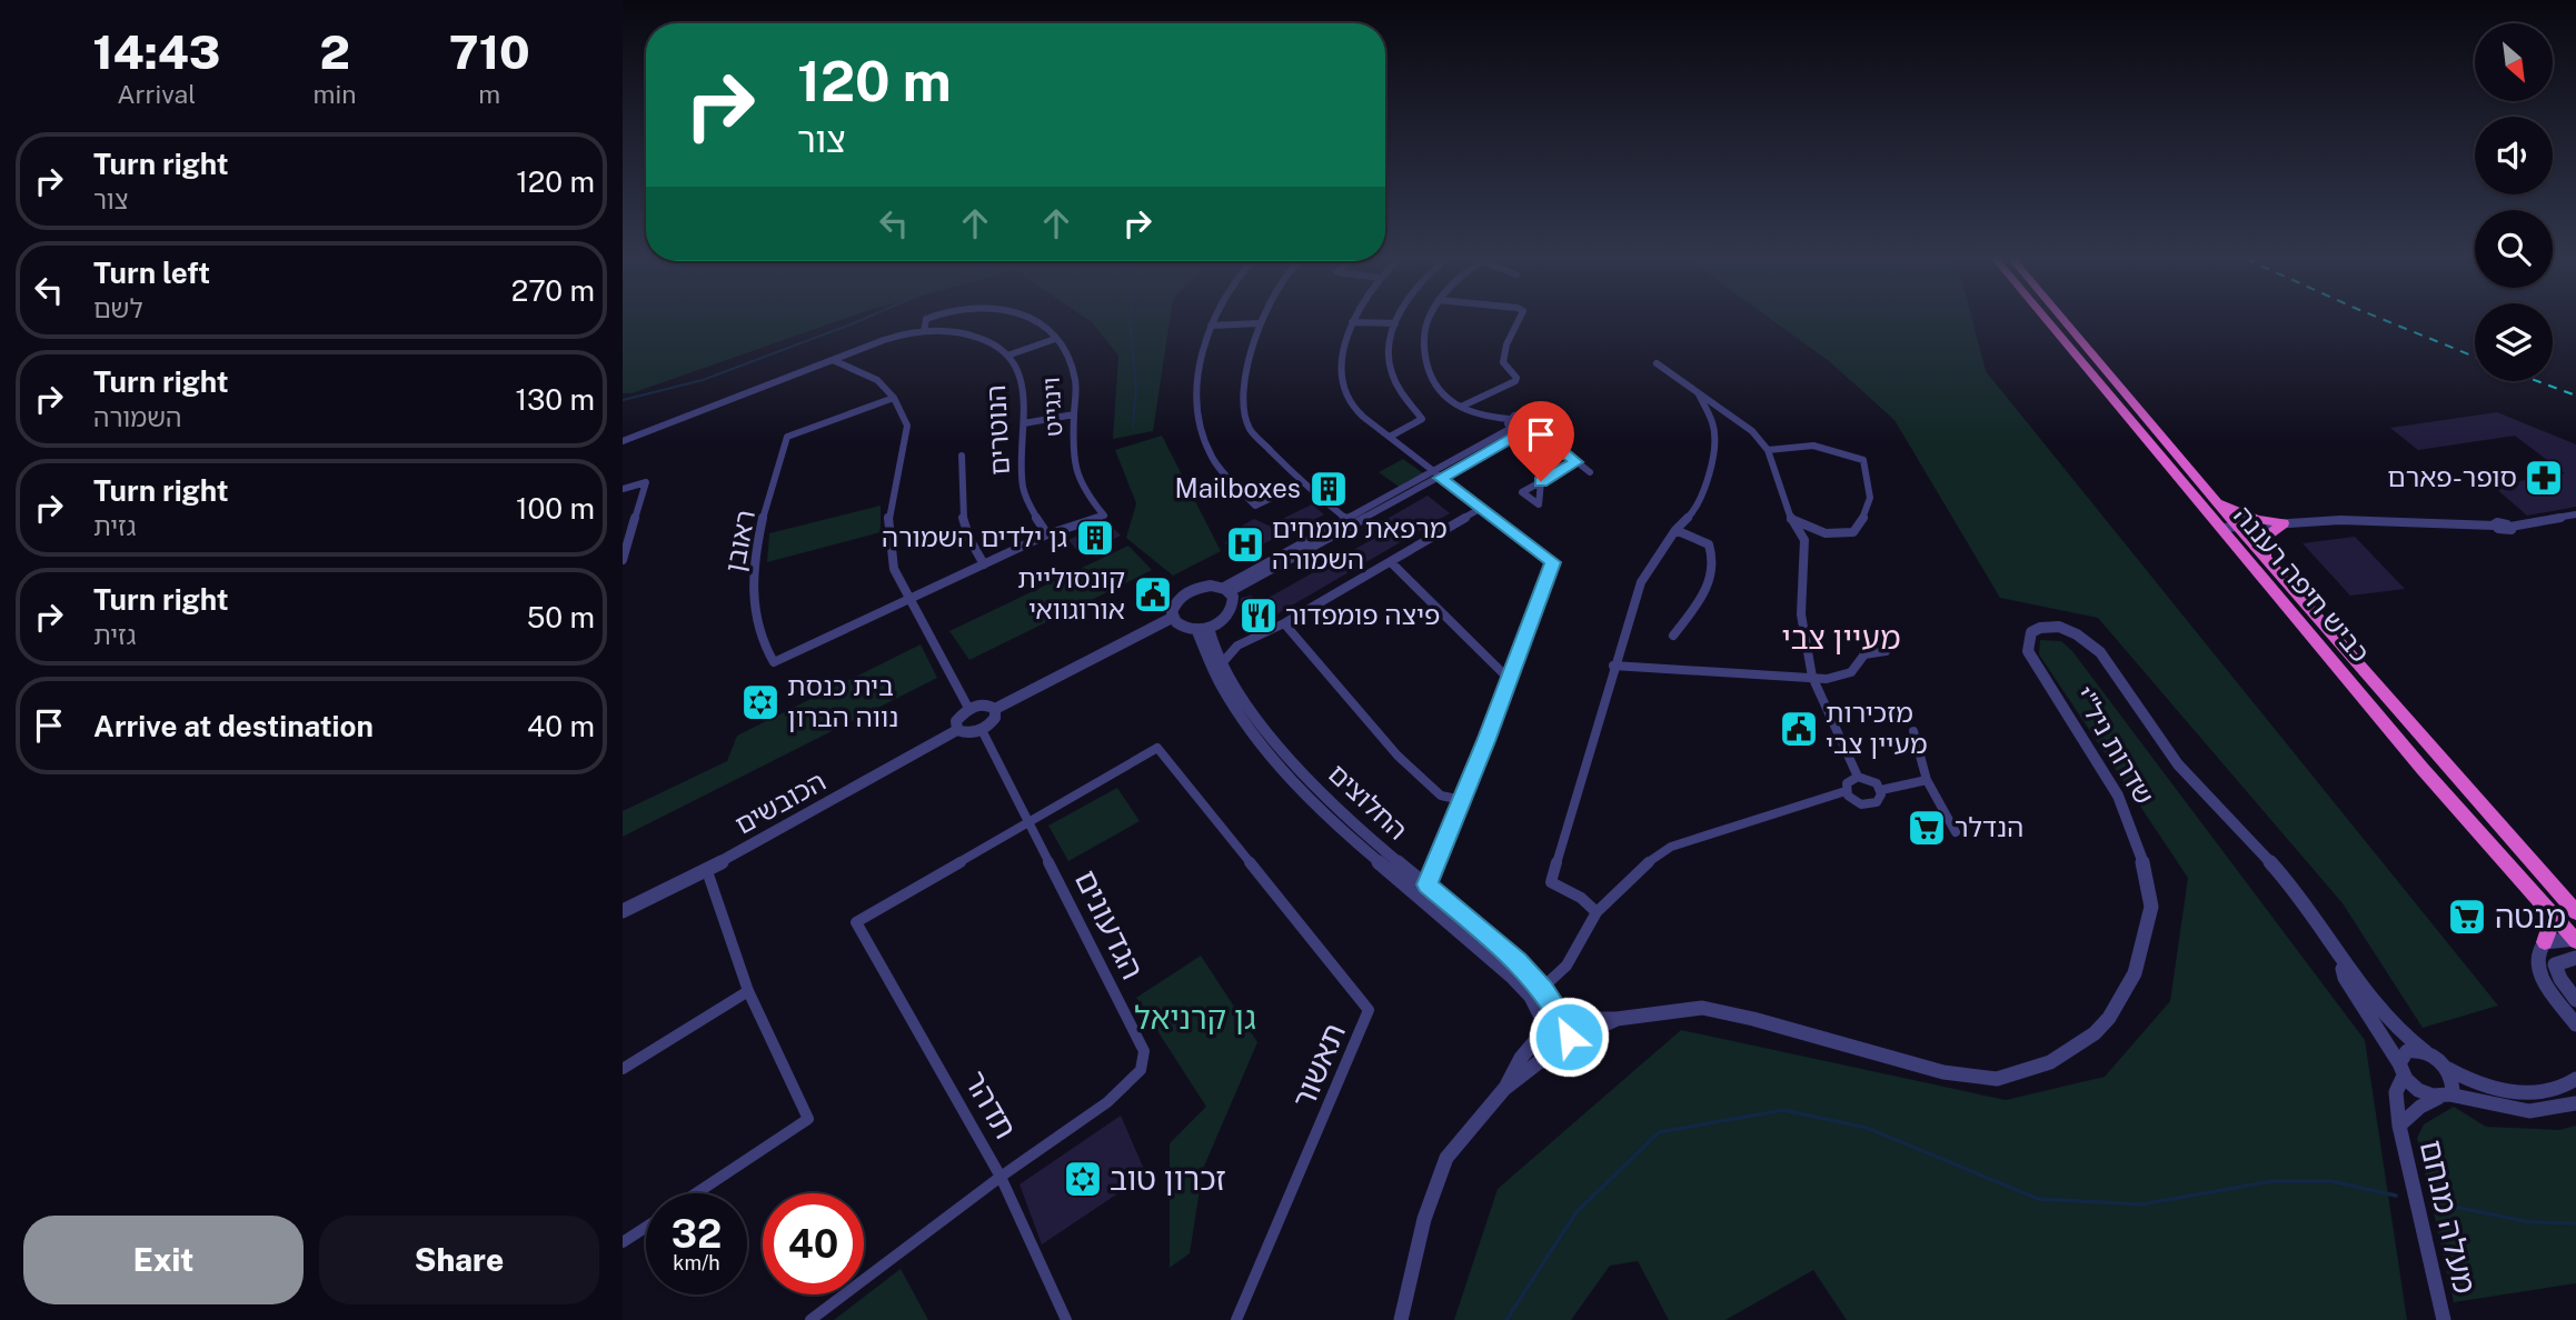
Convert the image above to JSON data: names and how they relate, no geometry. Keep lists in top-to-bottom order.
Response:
{
  "streets": {
    "highway": ["כביש חיפה רעננה"],
    "street": [
      "וינגייט",
      "הנוטרים",
      "ראובן",
      "שדרות ניל\"י",
      "החלוצים",
      "הכובשים",
      "הגדעונים",
      "תאשור",
      "תדהר",
      "מעלה מנחם"
    ]
  },
  "crossings": [
    ["וינגייט", "הנוטרים"],
    ["שדרות ניל\"י", "החלוצים"],
    ["שדרות ניל\"י", "מעלה מנחם"],
    ["הגדעונים", "תאשור"],
    ["הגדעונים", "תדהר"],
    ["תאשור", "תדהר"]
  ],
  "districts": ["מעיין צבי"],
  "parks": ["גן קרניאל"],
  "places": {
    "pharmacy": ["סופר-פארם"],
    "building": ["Mailboxes", "גן ילדים השמורה"],
    "hospital": ["מרפאת מומחים השמורה"],
    "public building": ["קונסוליית אורוגוואי", "מזכירות מעיין צבי"],
    "restaurant": ["פיצה פומפדור"],
    "synagogue": ["בית כנסת נווה הברון", "זכרון טוב"],
    "supermarket": ["הנדלר", "מנטה"]
  },
  "north": "bottom right",
  "page": {
    "eta": [
      "14:43",
      "Arrival",
      "2",
      "min",
      "710",
      "m"
    ],
    "turn": ["120 m", "צור"],
    "list": [
      {
        "name": "Turn right",
        "note": "צור",
        "value": "120 m"
      },
      {
        "name": "Turn left",
        "note": "לשם",
        "value": "270 m"
      },
      {
        "name": "Turn right",
        "note": "השמורה",
        "value": "130 m"
      },
      {
        "name": "Turn right",
        "note": "גזית",
        "value": "100 m"
      },
      {
        "name": "Turn right",
        "note": "גזית",
        "value": "50 m"
      },
      {
        "name": "Arrive at destination",
        "value": "40 m"
      }
    ],
    "speed": "32 km/h",
    "limit": "40",
    "buttons": ["Exit", "Share"]
  }
}
